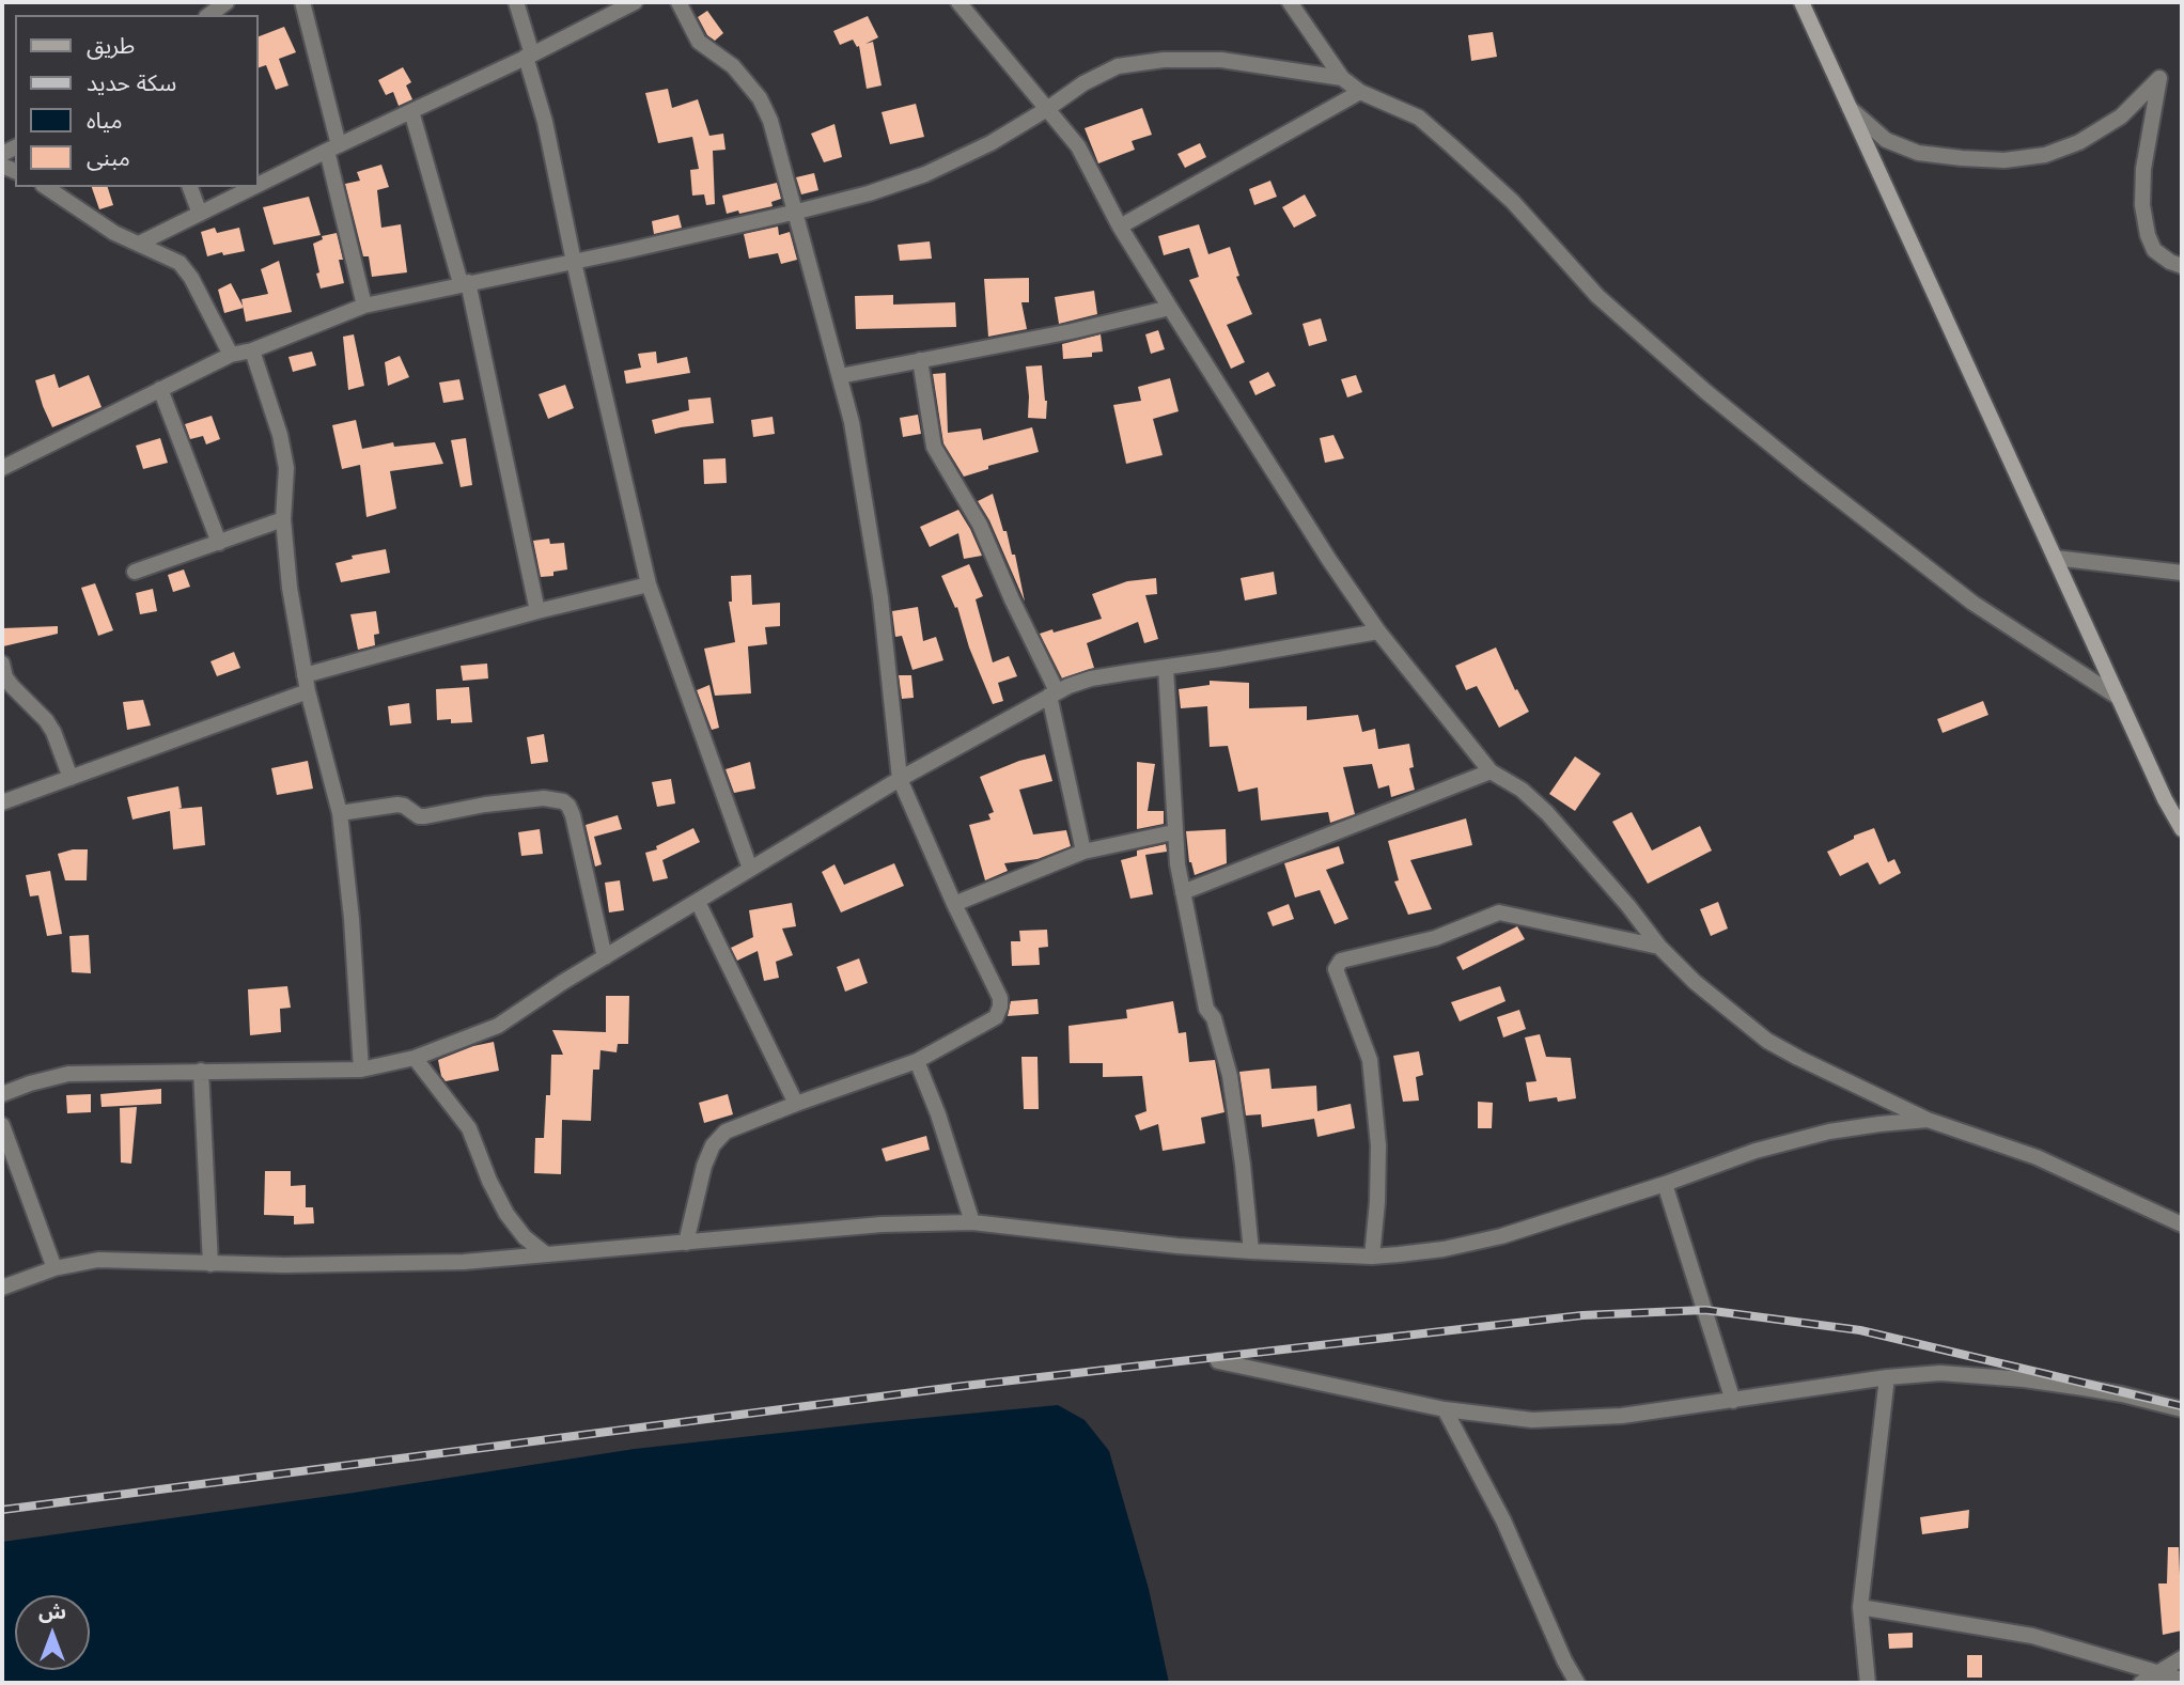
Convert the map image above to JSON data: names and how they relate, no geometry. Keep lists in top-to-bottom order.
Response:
{
  "legend": [
    "طريق",
    "سكة حديد",
    "مياه",
    "مبنى"
  ],
  "north": "top"
}
